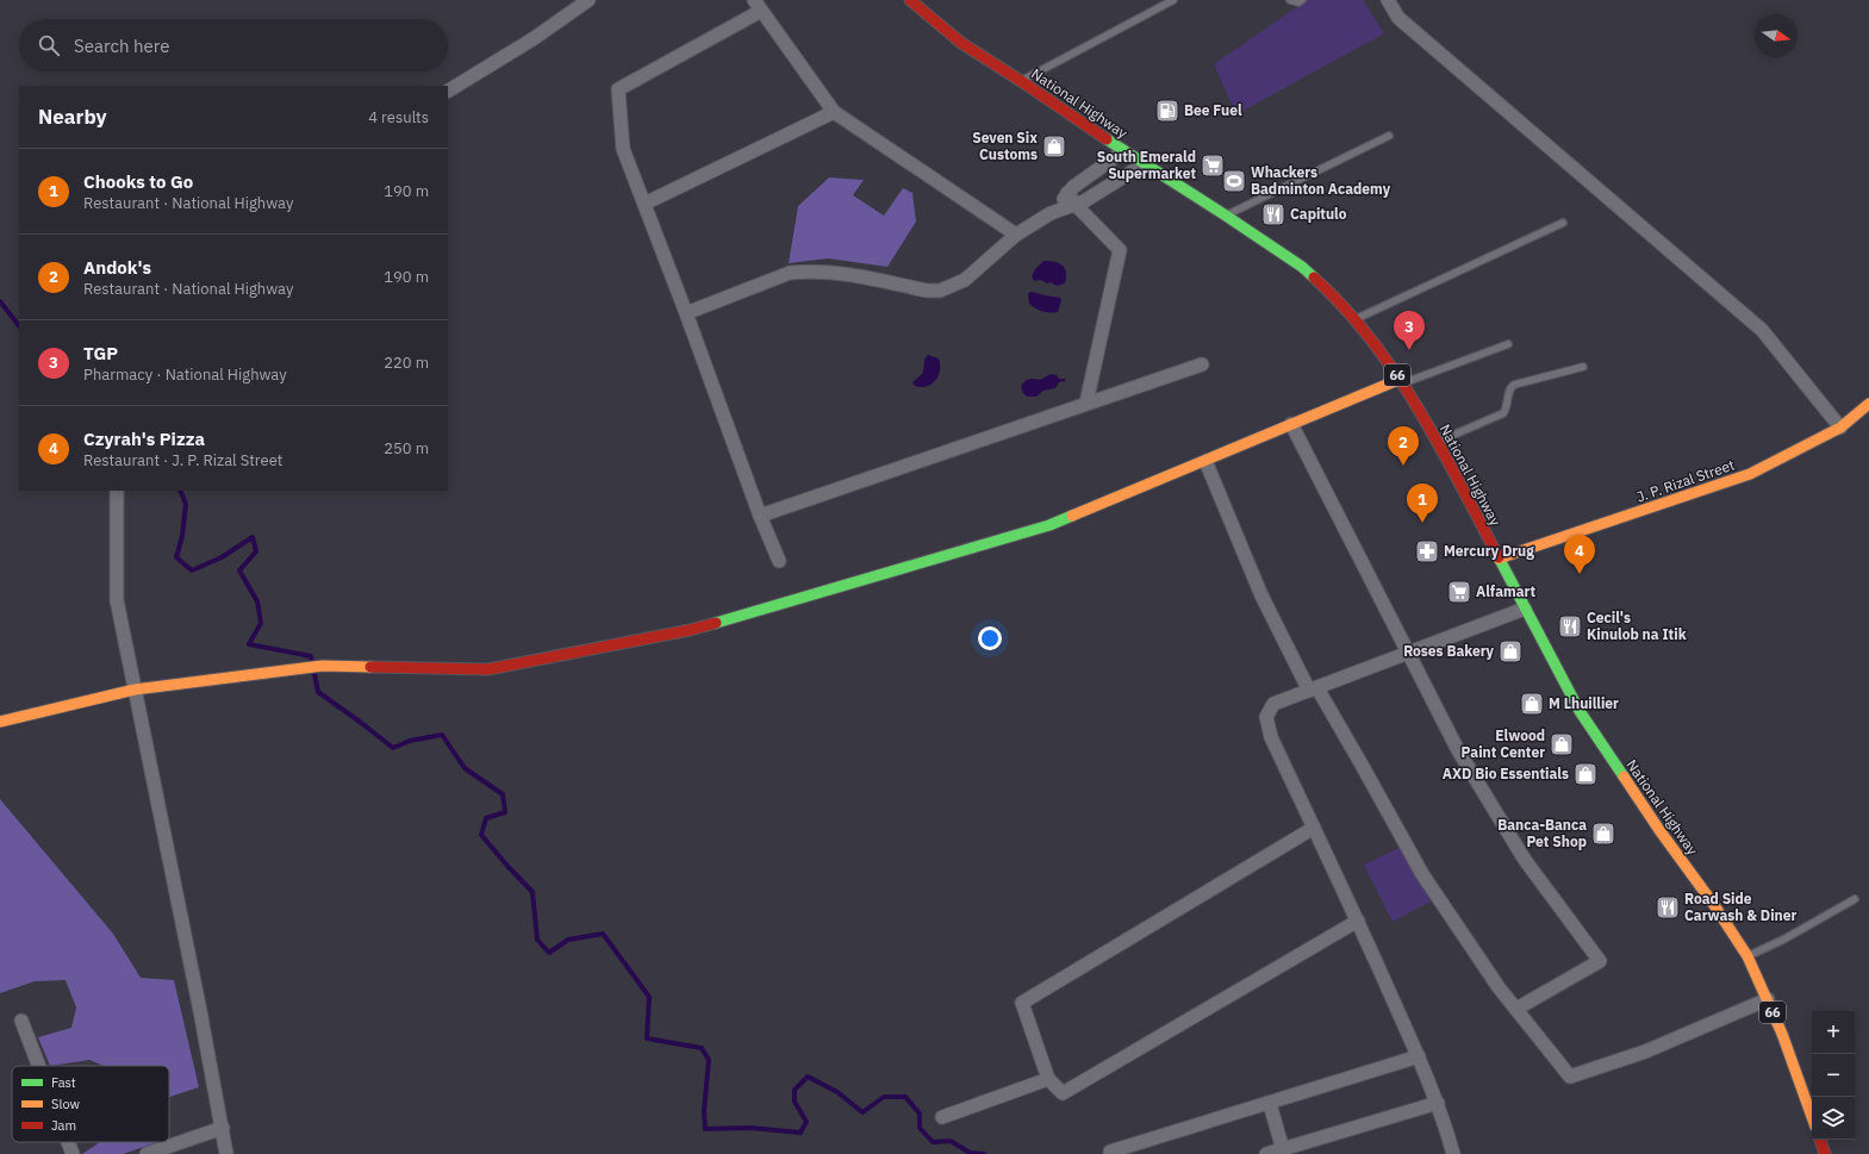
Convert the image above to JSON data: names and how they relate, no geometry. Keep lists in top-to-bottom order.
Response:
{
  "streets": {
    "main road": ["National Highway", "66", "J. P. Rizal Street"]
  },
  "crossings": [
    ["National Highway", "J. P. Rizal Street"]
  ],
  "places": {
    "fuel station": ["Bee Fuel"],
    "shop": [
      "Seven Six Customs",
      "Roses Bakery",
      "M Lhuillier",
      "Elwood Paint Center",
      "AXD Bio Essentials",
      "Banca-Banca Pet Shop"
    ],
    "supermarket": ["South Emerald Supermarket", "Alfamart"],
    "sports": ["Whackers Badminton Academy"],
    "restaurant": ["Capitulo", "Cecil's Kinulob na Itik", "Road Side Carwash & Diner"],
    "pharmacy": ["Mercury Drug"]
  },
  "legend": ["Fast", "Slow", "Jam"],
  "north": "right",
  "page": {
    "search": "Search here",
    "heading": ["Nearby", "4 results"],
    "list": [
      {
        "mark": "1",
        "name": "Chooks to Go",
        "note": "Restaurant · National Highway",
        "value": "190 m"
      },
      {
        "mark": "2",
        "name": "Andok's",
        "note": "Restaurant · National Highway",
        "value": "190 m"
      },
      {
        "mark": "3",
        "name": "TGP",
        "note": "Pharmacy · National Highway",
        "value": "220 m"
      },
      {
        "mark": "4",
        "name": "Czyrah's Pizza",
        "note": "Restaurant · J. P. Rizal Street",
        "value": "250 m"
      }
    ],
    "pins": [
      "3",
      "2",
      "1",
      "4"
    ],
    "map_buttons": ["+", "−"]
  }
}
